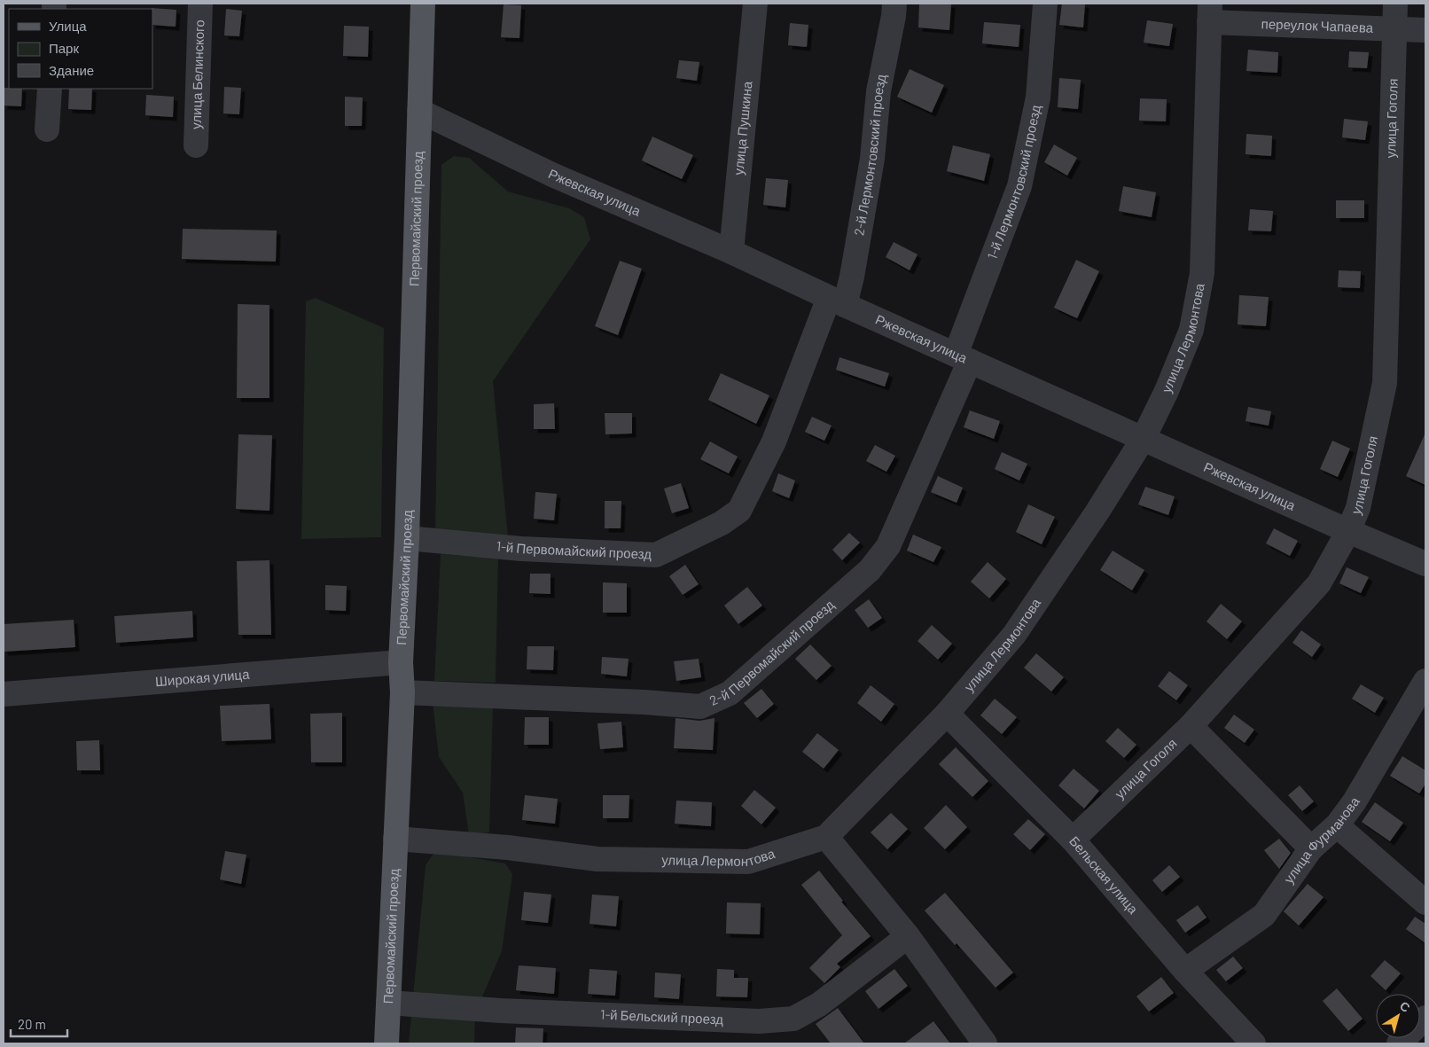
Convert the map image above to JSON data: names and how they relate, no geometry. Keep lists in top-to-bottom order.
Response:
{
  "streets": {
    "main road": ["Первомайский проезд"],
    "street": [
      "переулок Чапаева",
      "улица Белинского",
      "улица Гоголя",
      "улица Пушкина",
      "2-й Лермонтовский проезд",
      "1-й Лермонтовский проезд",
      "Ржевская улица",
      "улица Лермонтова",
      "1-й Первомайский проезд",
      "2-й Первомайский проезд",
      "Широкая улица",
      "улица Фурманова",
      "Бельская улица",
      "1-й Бельский проезд"
    ]
  },
  "crossings": [
    ["переулок Чапаева", "улица Гоголя"],
    ["переулок Чапаева", "улица Лермонтова"],
    ["улица Гоголя", "Ржевская улица"],
    ["улица Гоголя", "Бельская улица"],
    ["улица Пушкина", "Ржевская улица"],
    ["2-й Лермонтовский проезд", "Ржевская улица"],
    ["2-й Лермонтовский проезд", "1-й Первомайский проезд"],
    ["1-й Лермонтовский проезд", "Ржевская улица"],
    ["1-й Лермонтовский проезд", "2-й Первомайский проезд"],
    ["Ржевская улица", "Первомайский проезд"],
    ["Ржевская улица", "улица Лермонтова"],
    ["Ржевская улица", "1-й Первомайский проезд"],
    ["Ржевская улица", "2-й Первомайский проезд"],
    ["Первомайский проезд", "улица Лермонтова"],
    ["Первомайский проезд", "1-й Первомайский проезд"],
    ["Первомайский проезд", "2-й Первомайский проезд"],
    ["Первомайский проезд", "Широкая улица"],
    ["Первомайский проезд", "1-й Бельский проезд"],
    ["улица Лермонтова", "Бельская улица"],
    ["улица Фурманова", "Бельская улица"]
  ],
  "legend": ["Улица", "Парк", "Здание"],
  "scale_bar": "20 m",
  "north": "top right"
}
